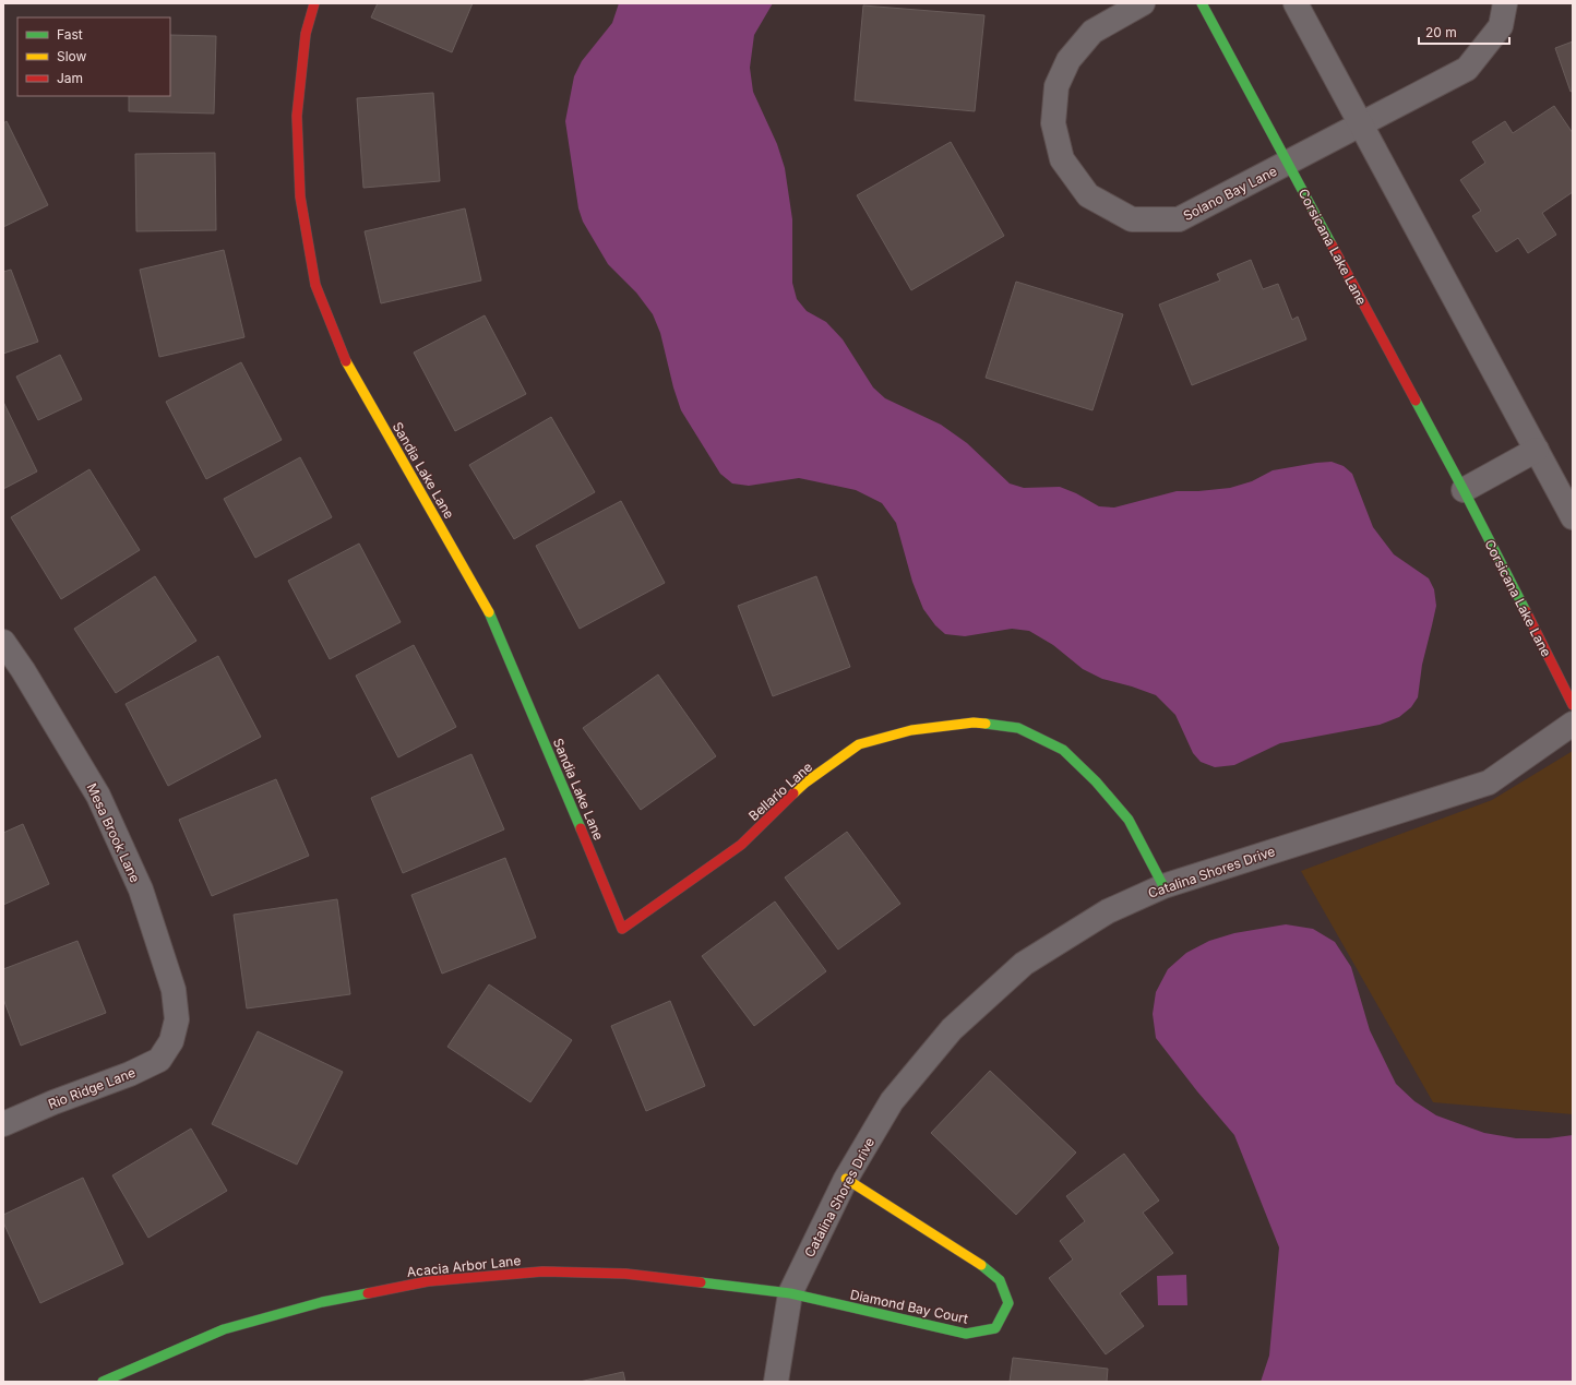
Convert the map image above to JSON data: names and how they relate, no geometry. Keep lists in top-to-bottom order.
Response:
{
  "streets": {
    "street": [
      "Solano Bay Lane",
      "Corsicana Lake Lane",
      "Sandia Lake Lane",
      "Bellario Lane",
      "Mesa Brook Lane",
      "Catalina Shores Drive",
      "Rio Ridge Lane",
      "Acacia Arbor Lane",
      "Diamond Bay Court"
    ]
  },
  "crossings": [
    ["Solano Bay Lane", "Corsicana Lake Lane"],
    ["Sandia Lake Lane", "Bellario Lane"],
    ["Bellario Lane", "Catalina Shores Drive"],
    ["Mesa Brook Lane", "Rio Ridge Lane"],
    ["Catalina Shores Drive", "Acacia Arbor Lane"],
    ["Catalina Shores Drive", "Diamond Bay Court"],
    ["Acacia Arbor Lane", "Diamond Bay Court"]
  ],
  "legend": ["Fast", "Slow", "Jam"],
  "scale_bar": "20 m"
}
